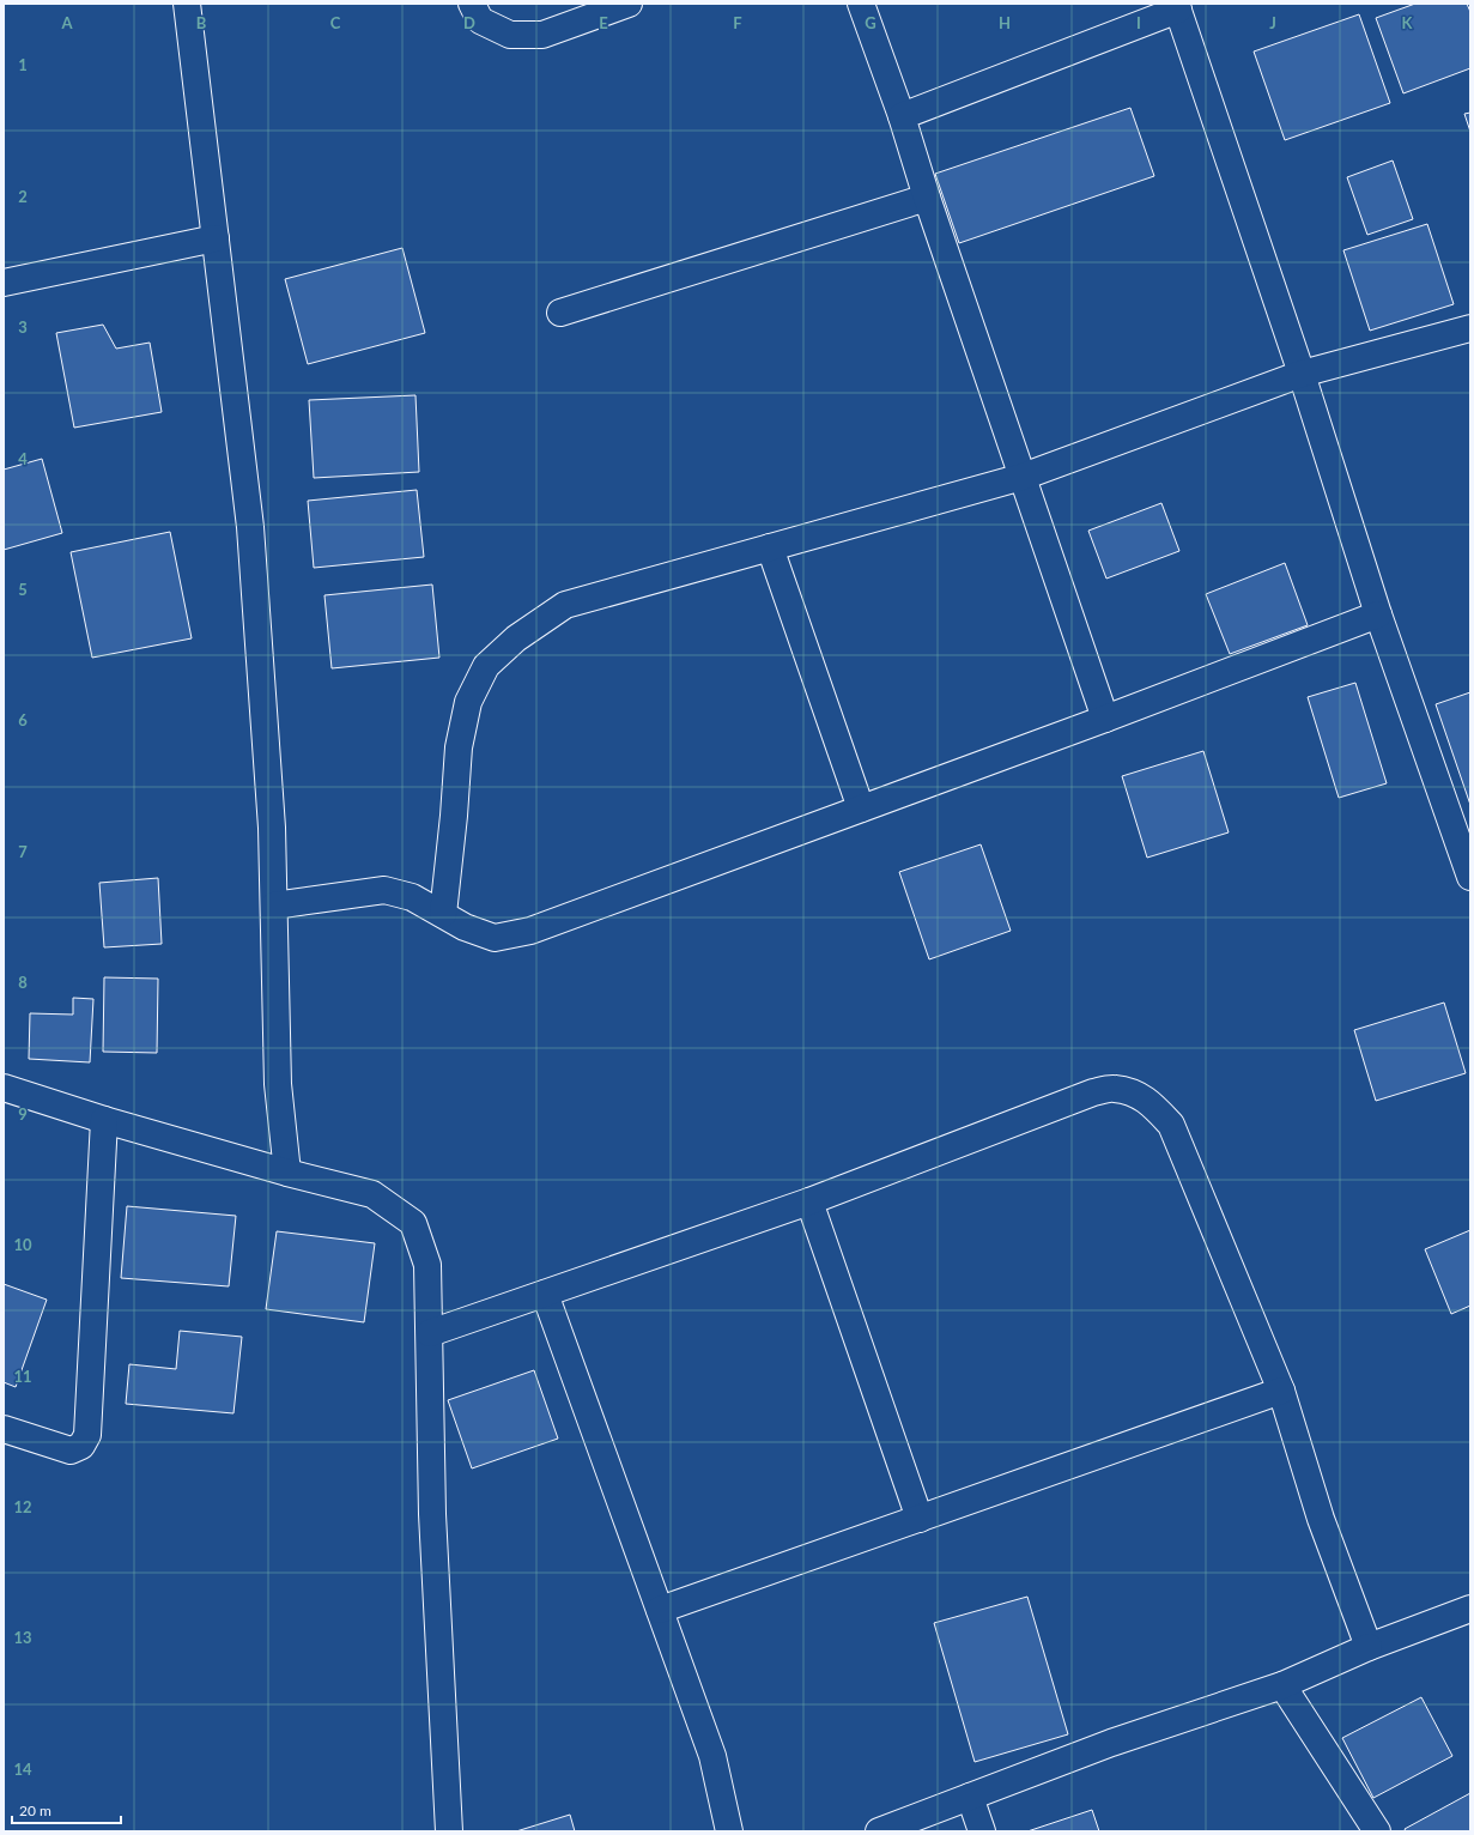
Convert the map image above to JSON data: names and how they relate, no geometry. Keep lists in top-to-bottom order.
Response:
{
  "scale_bar": "20 m",
  "grid": {
    "columns": [
      "A",
      "B",
      "C",
      "D",
      "E",
      "F",
      "G",
      "H",
      "I",
      "J",
      "K"
    ],
    "rows": [
      "1",
      "2",
      "3",
      "4",
      "5",
      "6",
      "7",
      "8",
      "9",
      "10",
      "11",
      "12",
      "13",
      "14"
    ]
  }
}
